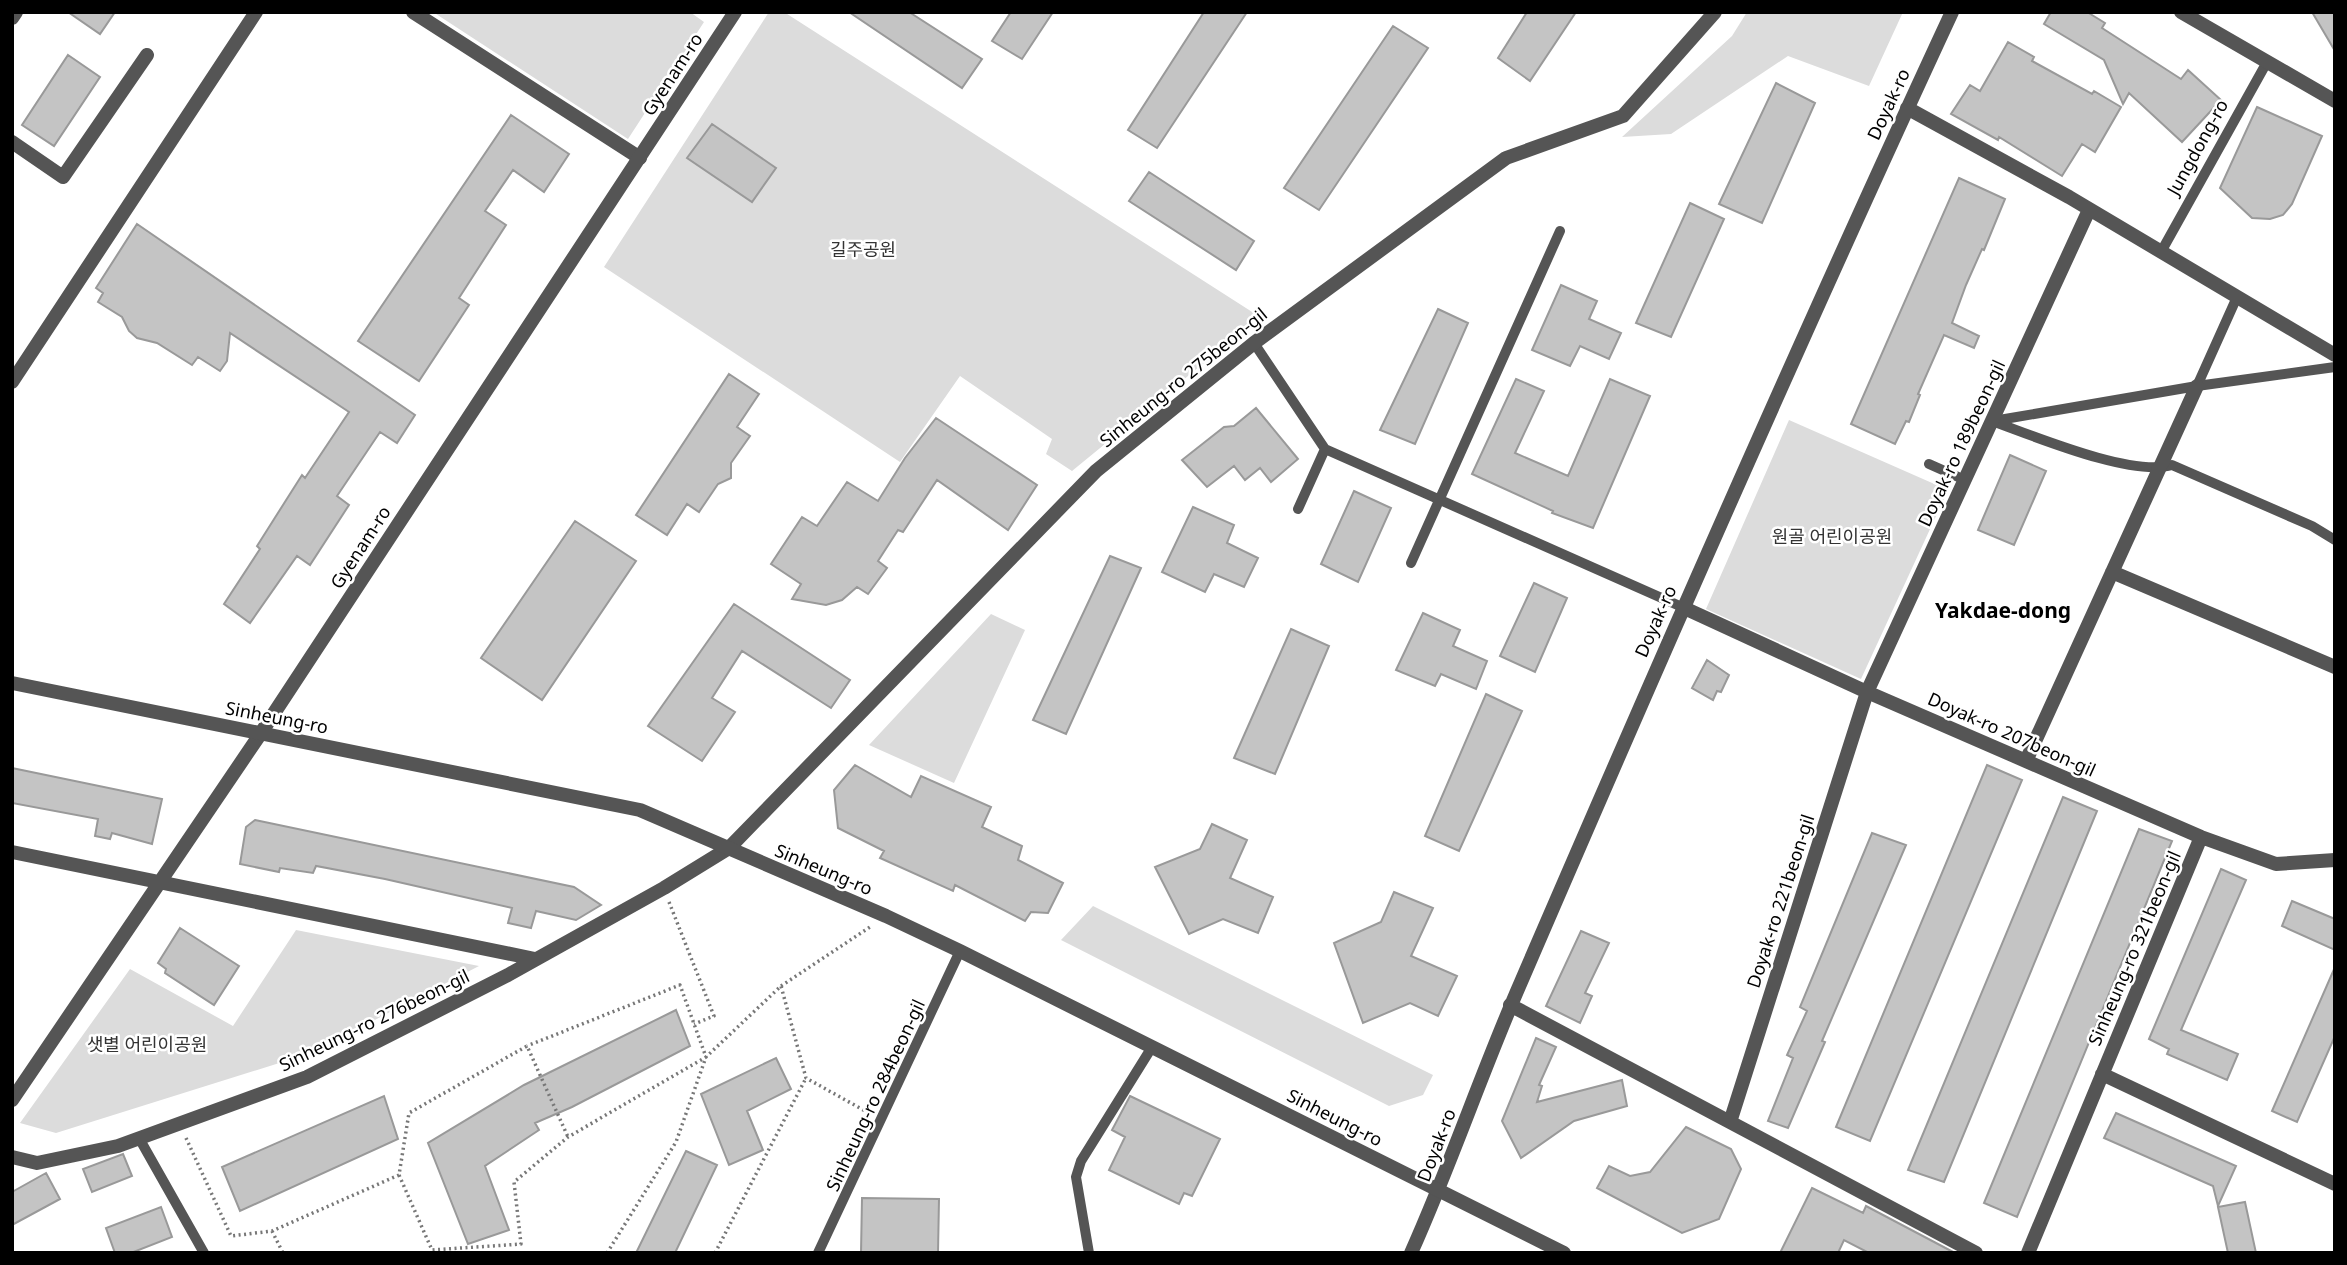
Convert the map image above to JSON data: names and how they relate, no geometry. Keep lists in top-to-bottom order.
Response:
{
  "streets": {
    "street": [
      "Gyenam-ro",
      "Doyak-ro",
      "Sinheung-ro 275beon-gil",
      "Doyak-ro 189beon-gil",
      "Sinheung-ro",
      "Doyak-ro 207beon-gil",
      "Doyak-ro 221beon-gil",
      "Sinheung-ro 321beon-gil",
      "Sinheung-ro 276beon-gil"
    ],
    "lane": ["Jungdong-ro", "Sinheung-ro 284beon-gil"]
  },
  "crossings": [
    ["Gyenam-ro", "Sinheung-ro"],
    ["Doyak-ro", "Sinheung-ro"],
    ["Doyak-ro", "Doyak-ro 207beon-gil"],
    ["Sinheung-ro 275beon-gil", "Sinheung-ro"],
    ["Sinheung-ro 275beon-gil", "Sinheung-ro 276beon-gil"],
    ["Doyak-ro 189beon-gil", "Doyak-ro 207beon-gil"],
    ["Doyak-ro 189beon-gil", "Doyak-ro 221beon-gil"],
    ["Sinheung-ro", "Sinheung-ro 276beon-gil"],
    ["Sinheung-ro", "Sinheung-ro 284beon-gil"],
    ["Doyak-ro 207beon-gil", "Doyak-ro 221beon-gil"],
    ["Doyak-ro 207beon-gil", "Sinheung-ro 321beon-gil"]
  ],
  "districts": ["Yakdae-dong"],
  "parks": ["길주공원", "원골 어린이공원", "샛별 어린이공원"]
}
